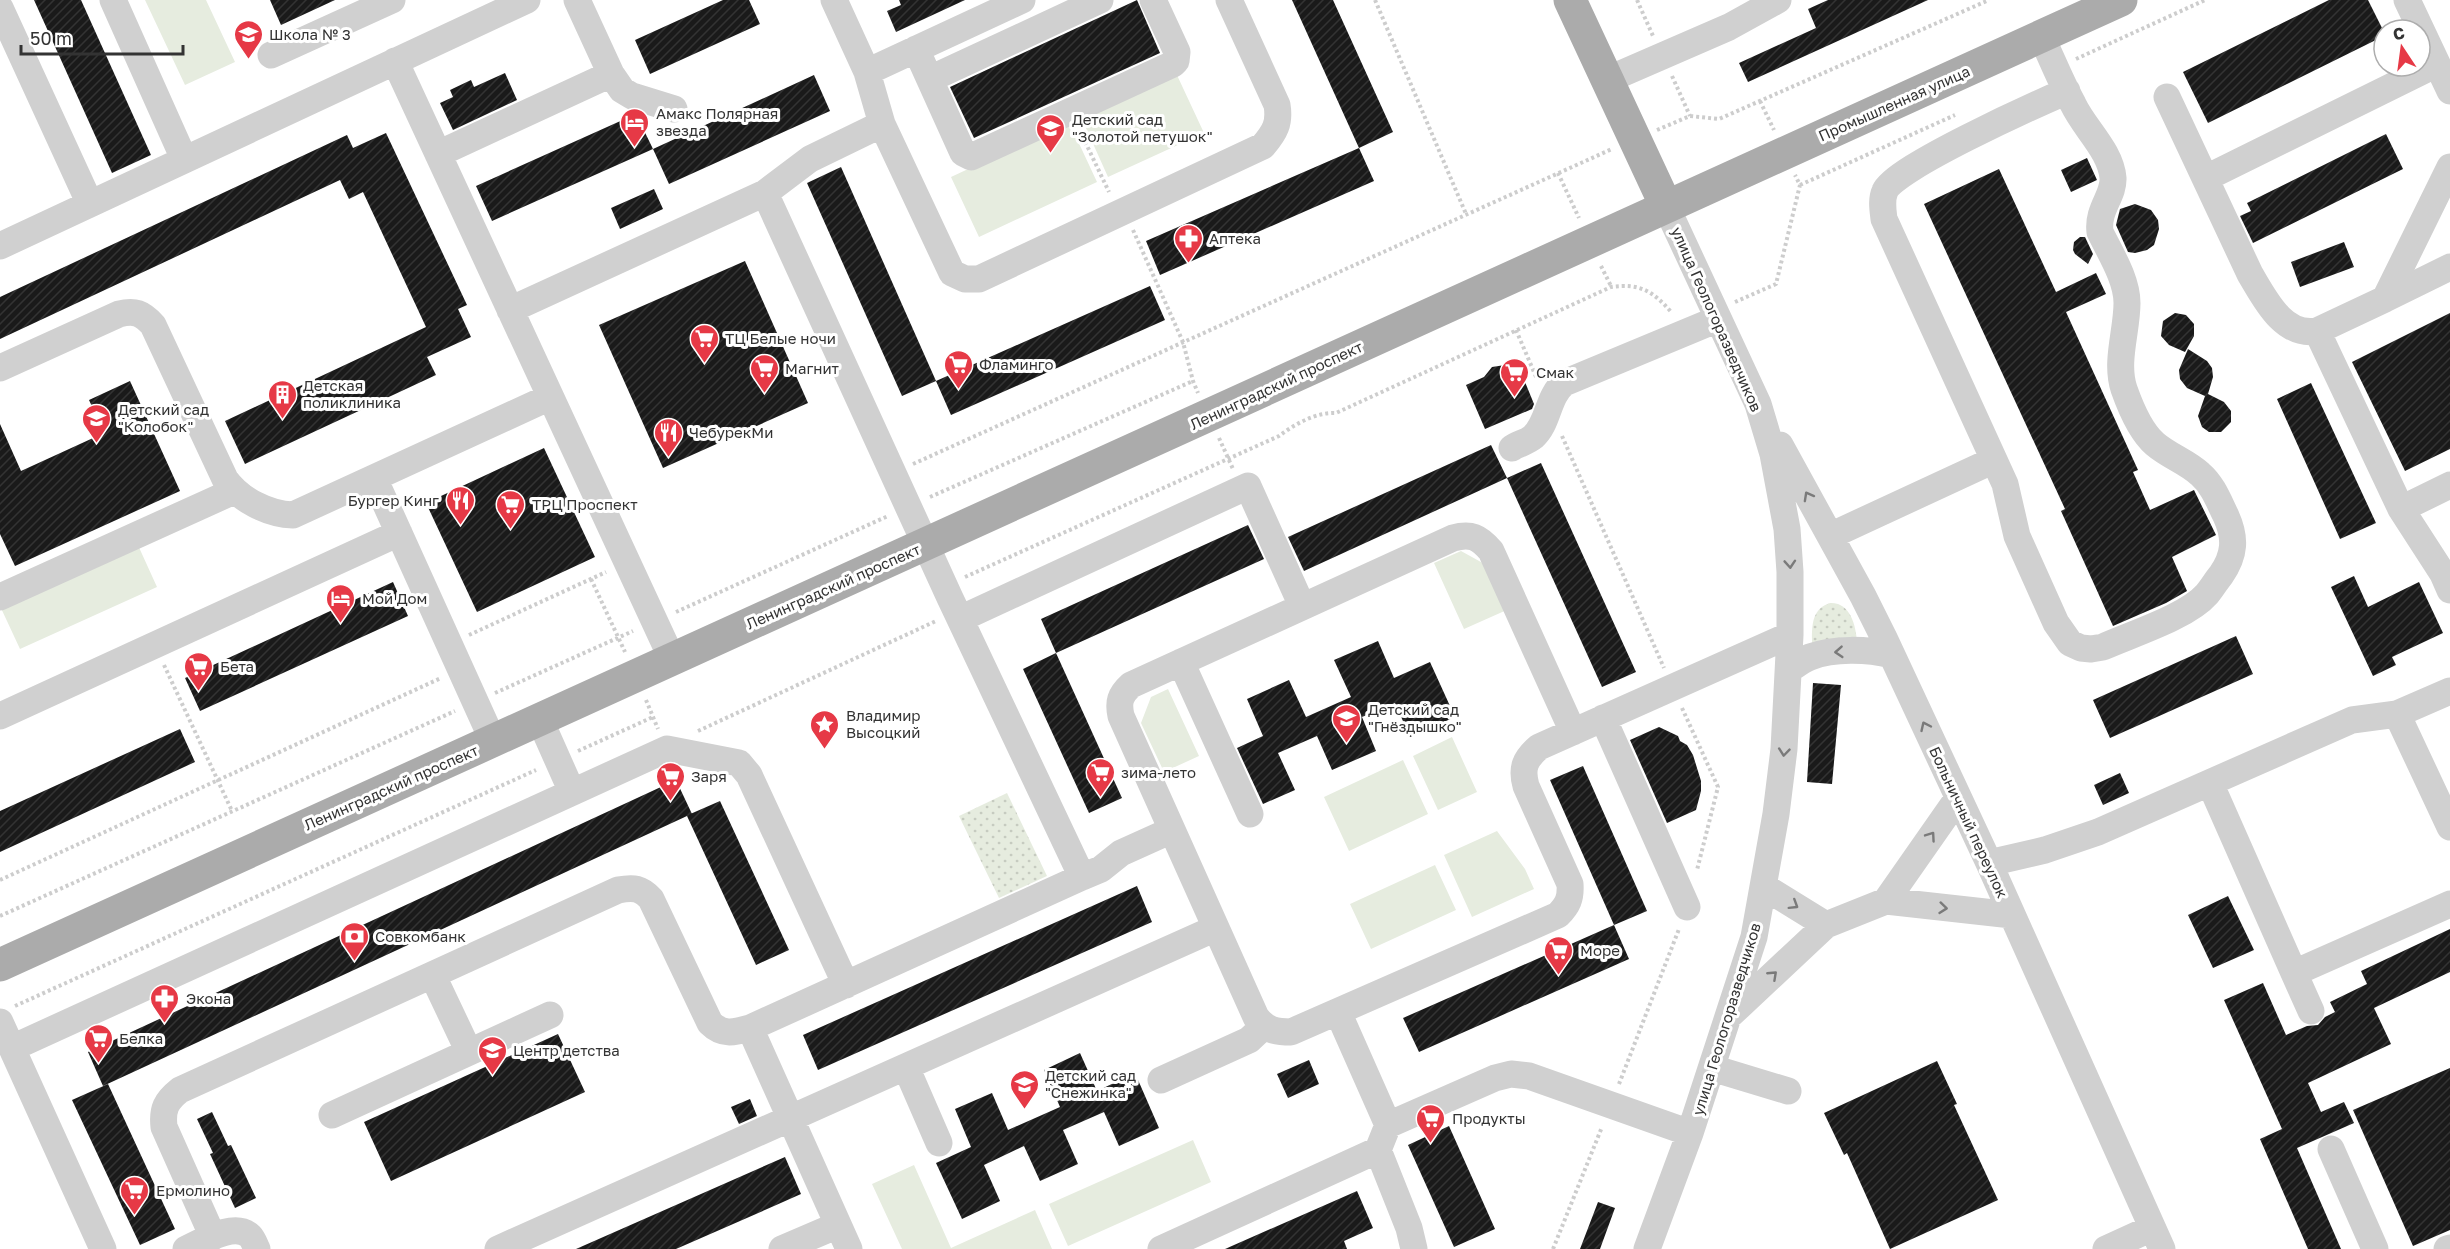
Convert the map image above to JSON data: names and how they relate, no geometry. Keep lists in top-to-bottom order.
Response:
{
  "streets": {
    "main road": ["Промышленная улица", "улица Геологоразведчиков", "Ленинградский проспект"],
    "street": ["Больничный переулок"]
  },
  "crossings": [
    ["Промышленная улица", "улица Геологоразведчиков"],
    ["Промышленная улица", "Ленинградский проспект"],
    ["улица Геологоразведчиков", "Ленинградский проспект"],
    ["улица Геологоразведчиков", "Больничный переулок"]
  ],
  "places": {
    "school or university": [
      "Школа № 3",
      "Детский сад \"Золотой петушок\"",
      "Детский сад \"Колобок\"",
      "Детский сад \"Гнёздышко\"",
      "Центр детства",
      "Детский сад \"Снежинка\""
    ],
    "hotel": ["Амакс Полярная звезда", "Мой Дом"],
    "pharmacy": ["Аптека", "Экона"],
    "supermarket": [
      "ТЦ Белые ночи",
      "Фламинго",
      "Магнит",
      "Смак",
      "ТРЦ Проспект",
      "Бета",
      "зима-лето",
      "Заря",
      "Море",
      "Белка",
      "Продукты",
      "Ермолино"
    ],
    "building": ["Детская поликлиника"],
    "restaurant": ["ЧебурекМи", "Бургер Кинг"],
    "place": ["Владимир Высоцкий"],
    "bank": ["Совкомбанк"]
  },
  "scale_bar": "50 m",
  "north": "top"
}
